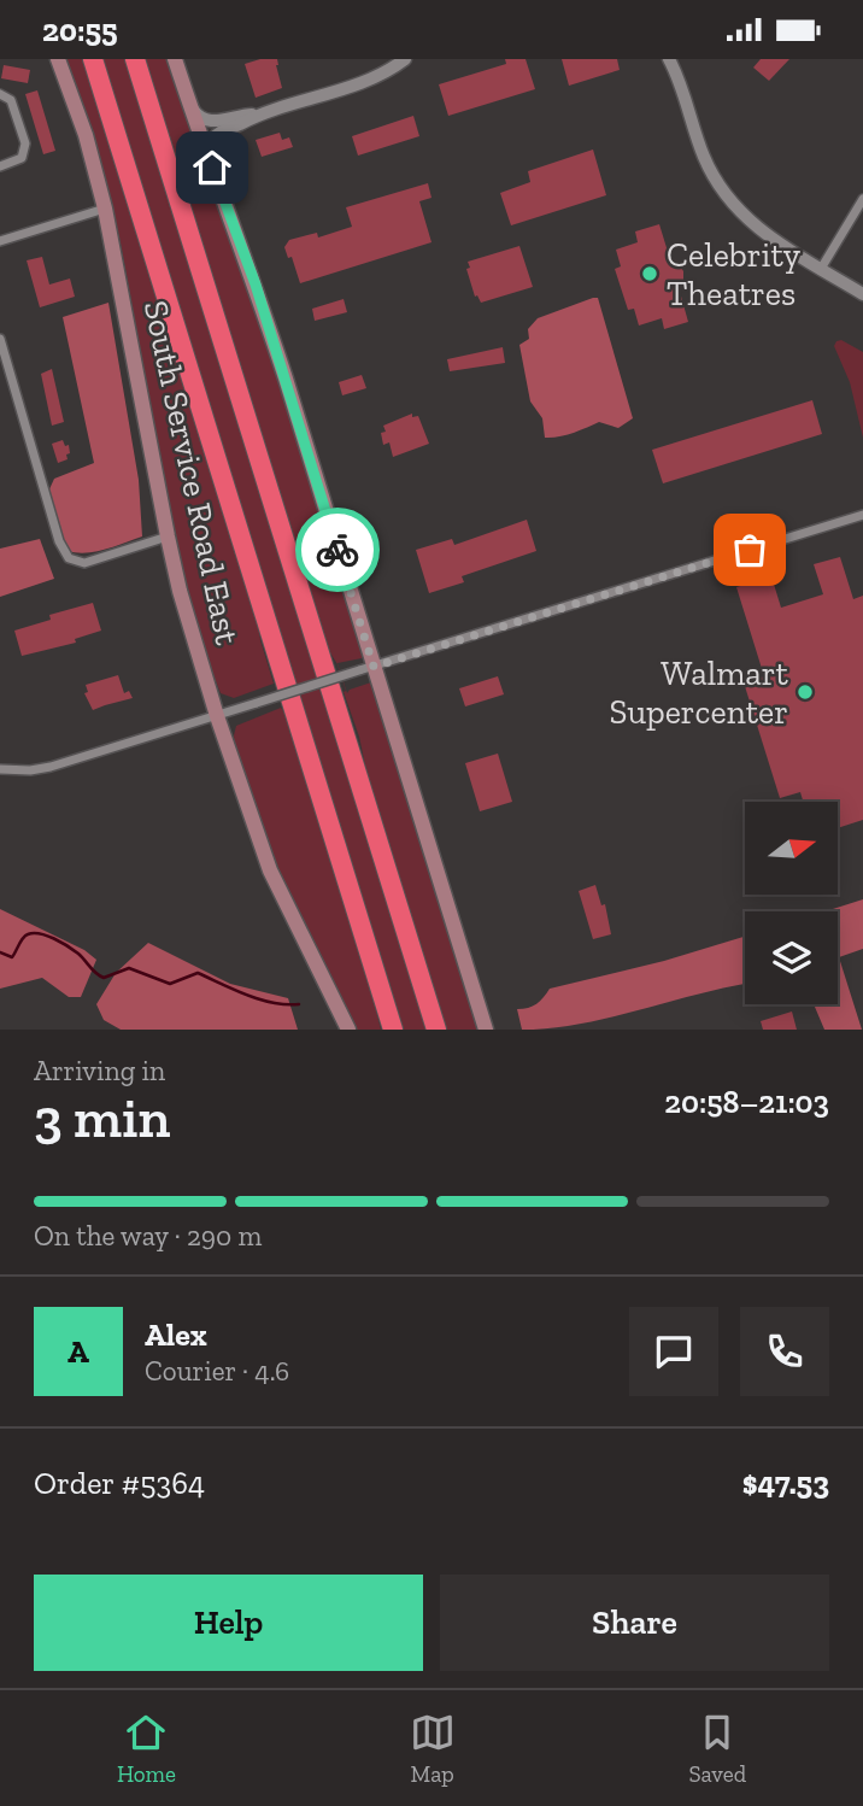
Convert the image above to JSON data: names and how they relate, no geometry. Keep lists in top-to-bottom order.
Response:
{
  "streets": {
    "main road": ["South Service Road East"]
  },
  "places": ["Celebrity Theatres", "Walmart Supercenter"],
  "north": "right",
  "page": {
    "status": "20:55",
    "heading": ["3 min", "Arriving in", "20:58–21:03"],
    "panel": [
      "Alex",
      "Courier · 4.6",
      "Order #5364",
      "$47.53"
    ],
    "bar": "On the way · 290 m",
    "round": "A",
    "buttons": ["Help", "Share"],
    "tabs": ["Home", "Map", "Saved"]
  }
}
